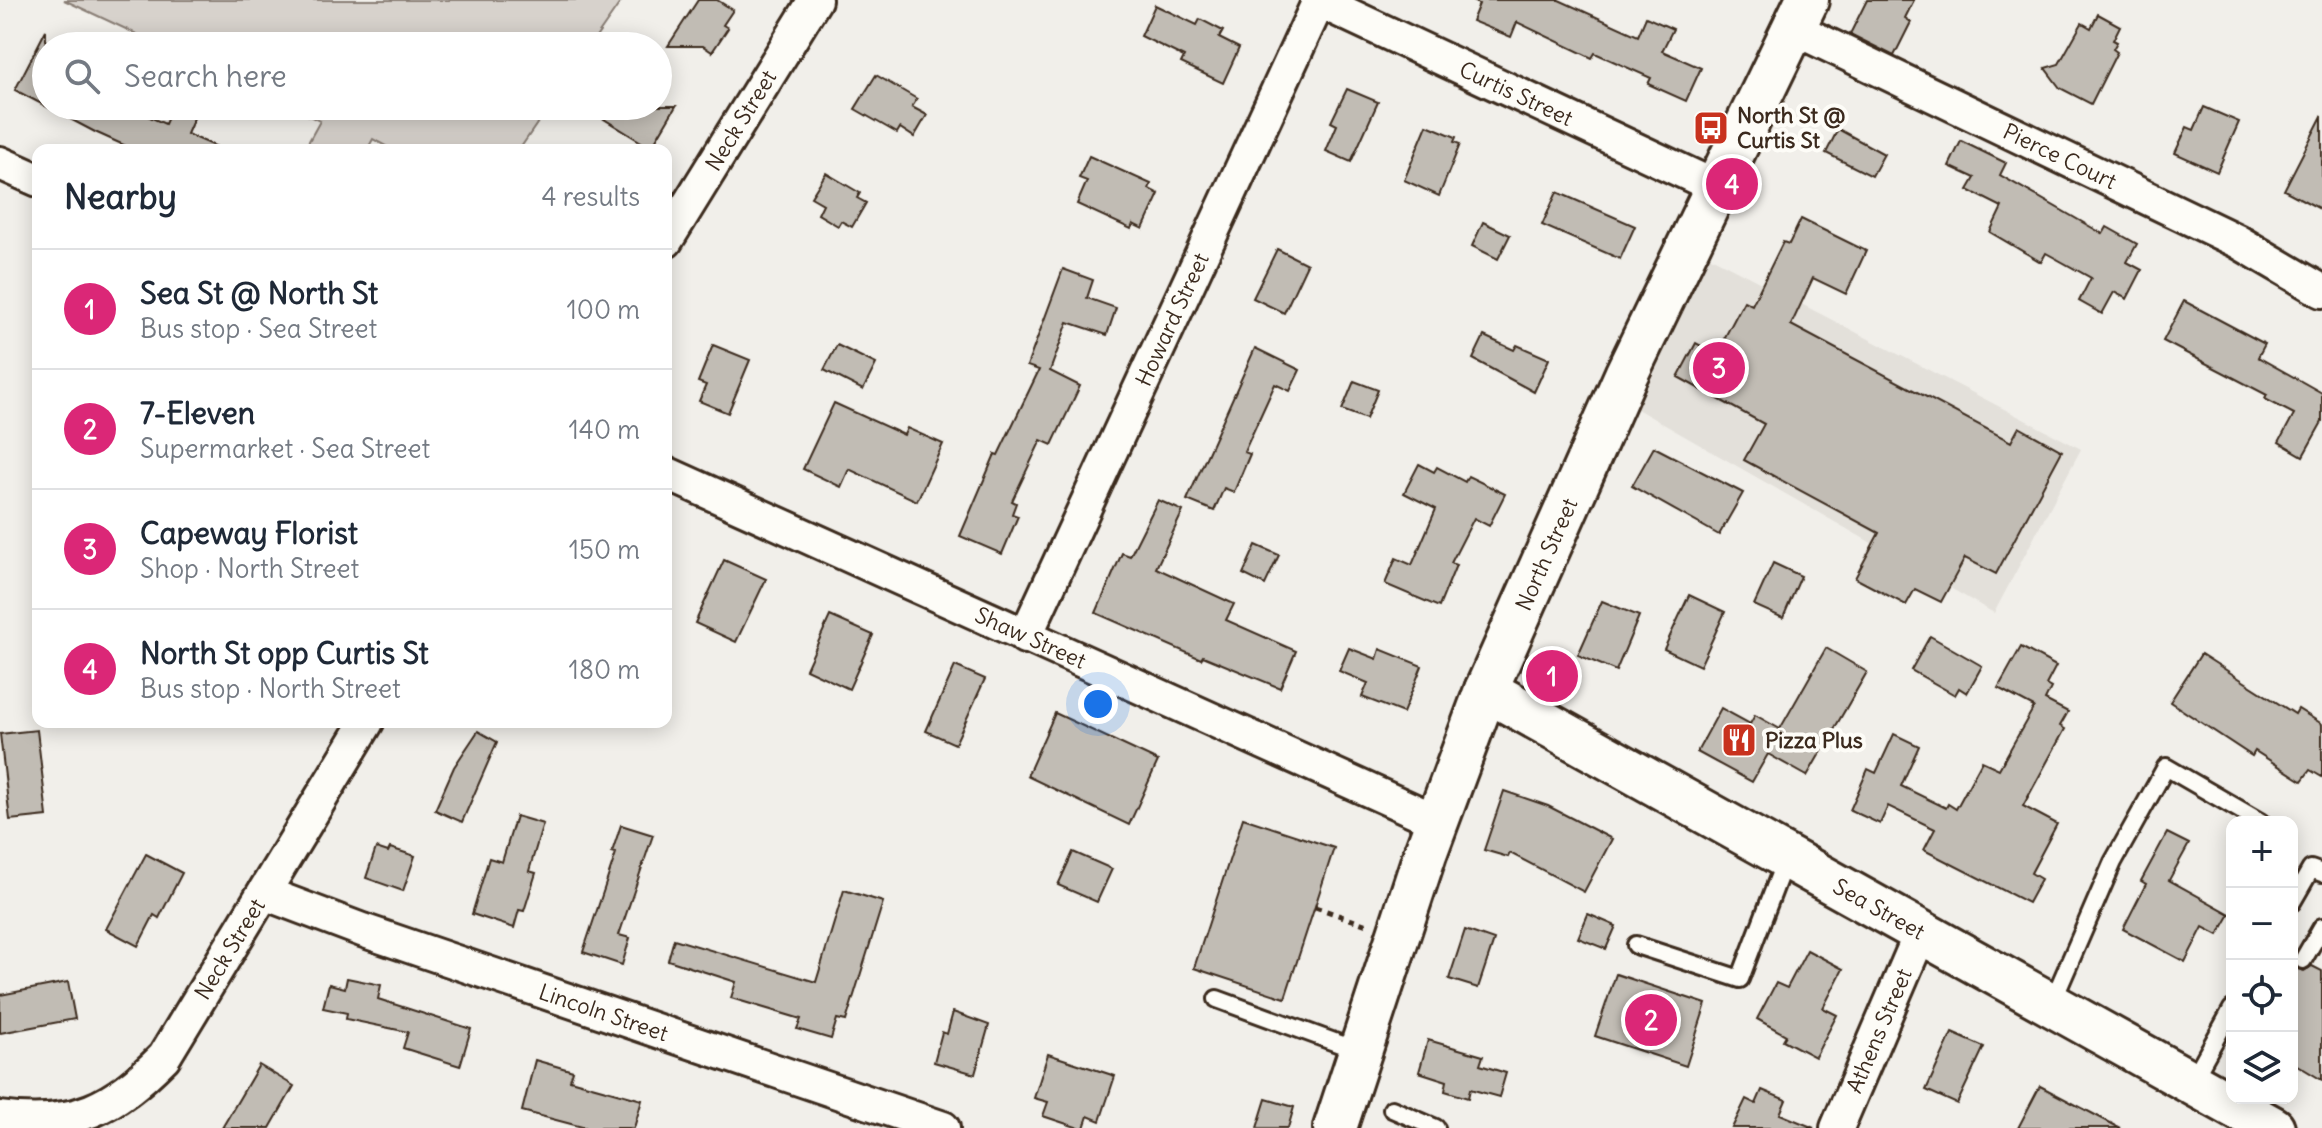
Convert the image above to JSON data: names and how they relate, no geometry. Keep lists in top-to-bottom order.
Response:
{
  "streets": {
    "street": [
      "Curtis Street",
      "Neck Street",
      "Pierce Court",
      "Howard Street",
      "North Street",
      "Shaw Street",
      "Sea Street",
      "Lincoln Street",
      "Athens Street"
    ]
  },
  "crossings": [
    ["Curtis Street", "Howard Street"],
    ["Curtis Street", "North Street"],
    ["Neck Street", "Lincoln Street"],
    ["Pierce Court", "North Street"],
    ["Howard Street", "Shaw Street"],
    ["North Street", "Shaw Street"],
    ["North Street", "Sea Street"],
    ["Sea Street", "Athens Street"]
  ],
  "places": {
    "bus stop": ["North St @ Curtis St"],
    "restaurant": ["Pizza Plus"]
  },
  "page": {
    "search": "Search here",
    "heading": ["Nearby", "4 results"],
    "pins": [
      "4",
      "3",
      "1",
      "2"
    ],
    "list": [
      {
        "mark": "1",
        "name": "Sea St @ North St",
        "note": "Bus stop · Sea Street",
        "value": "100 m"
      },
      {
        "mark": "2",
        "name": "7-Eleven",
        "note": "Supermarket · Sea Street",
        "value": "140 m"
      },
      {
        "mark": "3",
        "name": "Capeway Florist",
        "note": "Shop · North Street",
        "value": "150 m"
      },
      {
        "mark": "4",
        "name": "North St opp Curtis St",
        "note": "Bus stop · North Street",
        "value": "180 m"
      }
    ],
    "map_buttons": ["+", "−"]
  }
}
